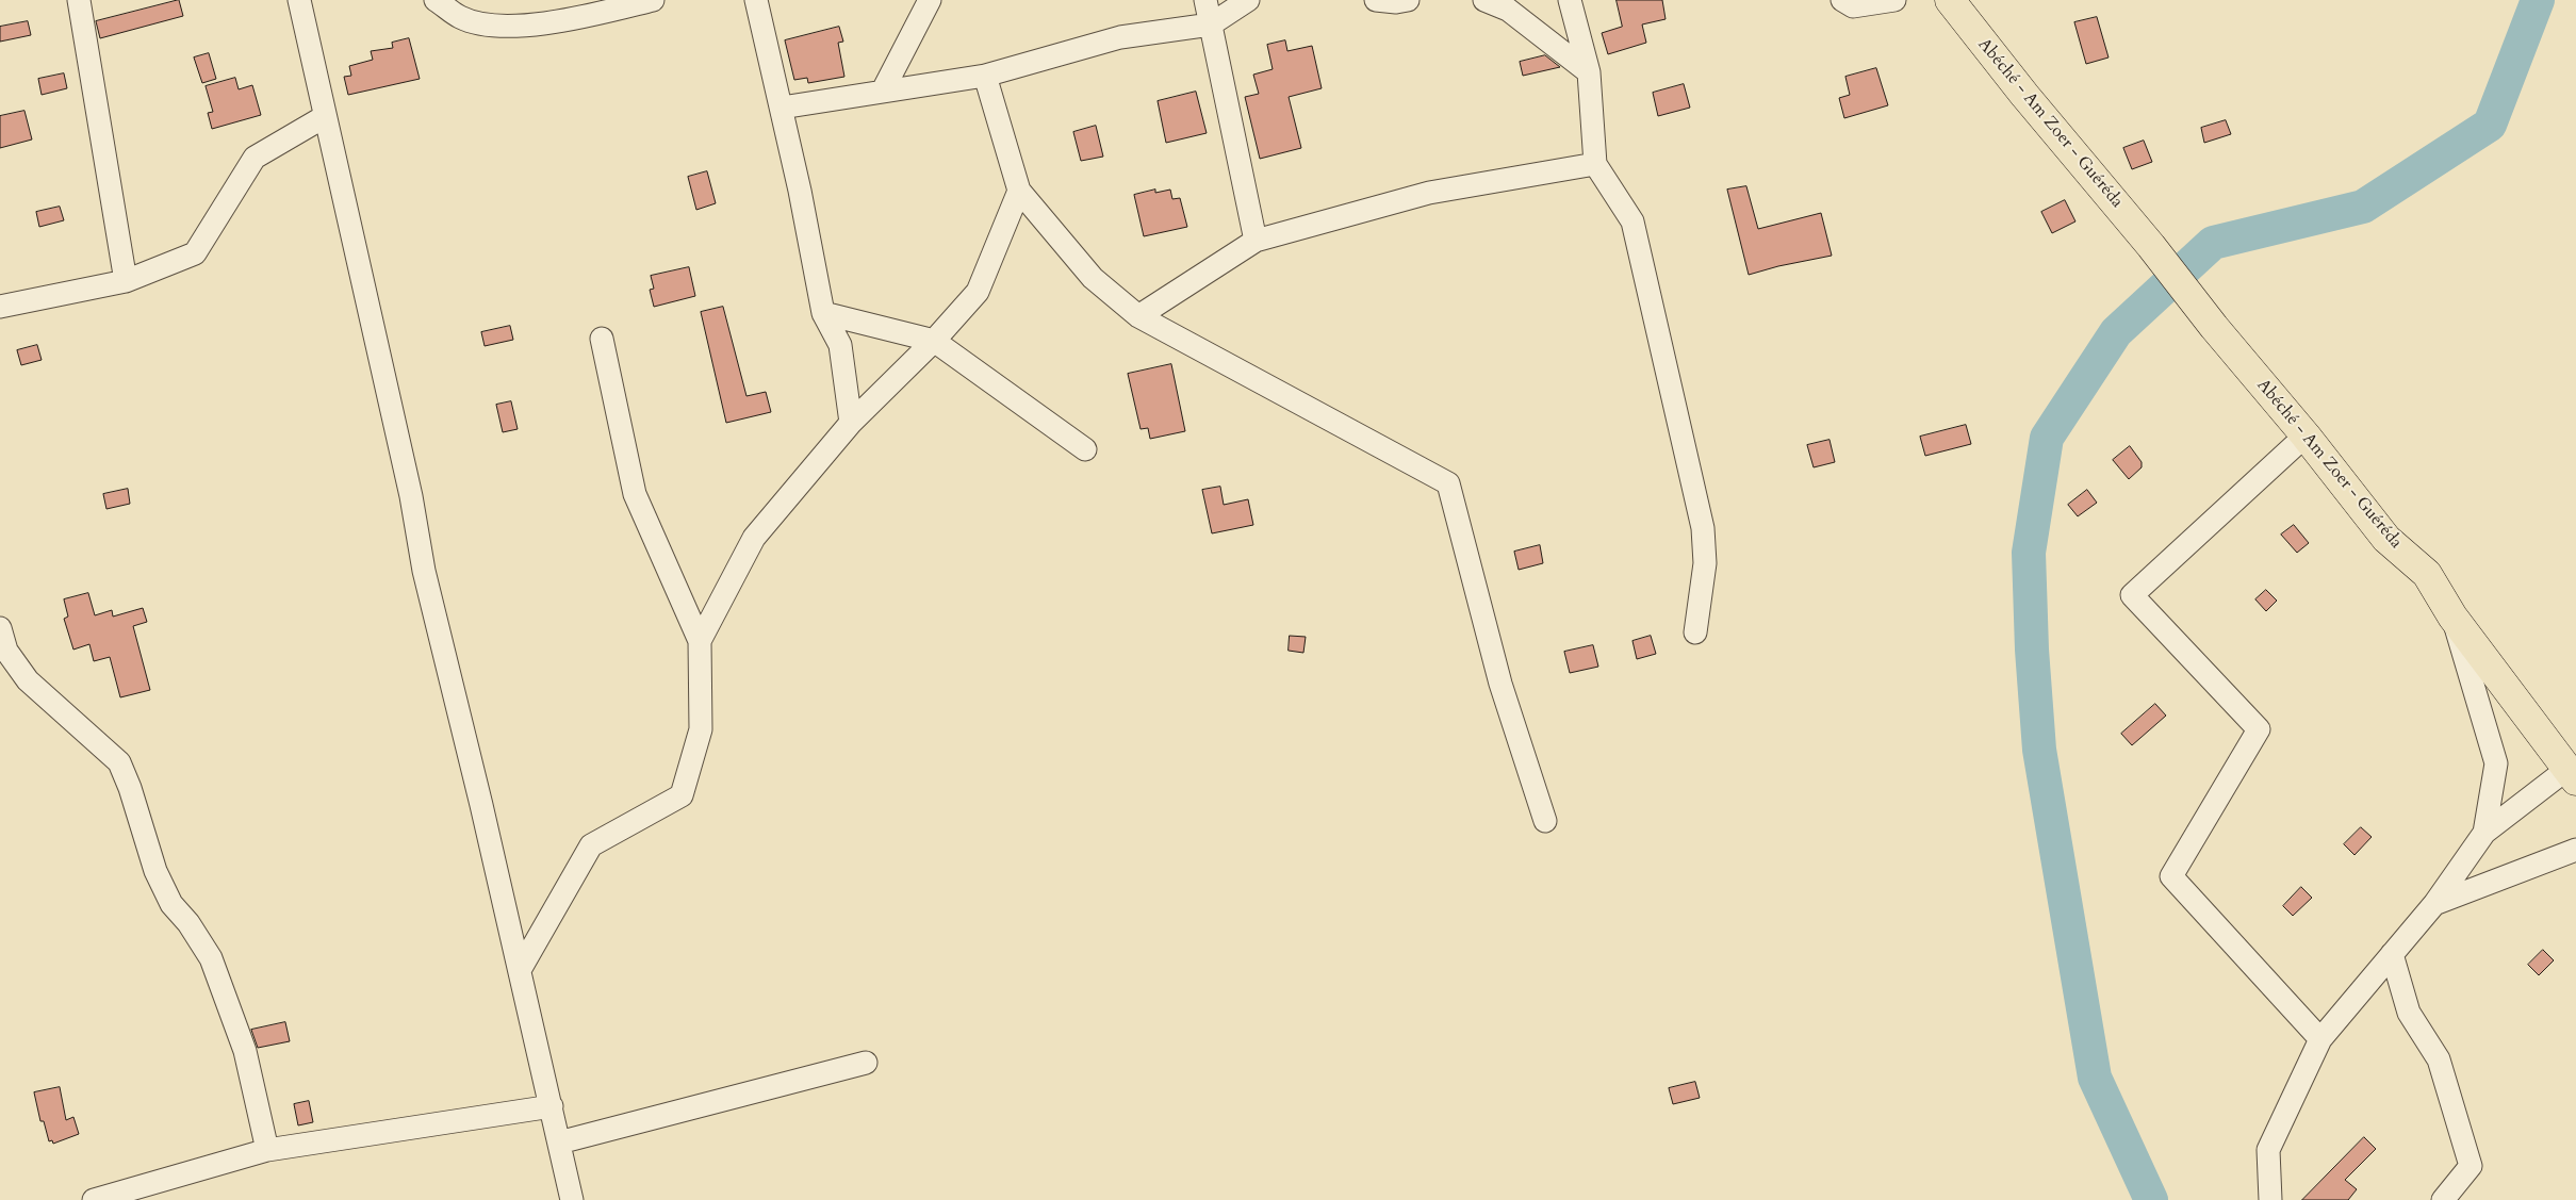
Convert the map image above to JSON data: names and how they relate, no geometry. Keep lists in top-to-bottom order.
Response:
{
  "streets": {
    "main road": ["Abéché - Am Zoer - Guéréda"]
  }
}
